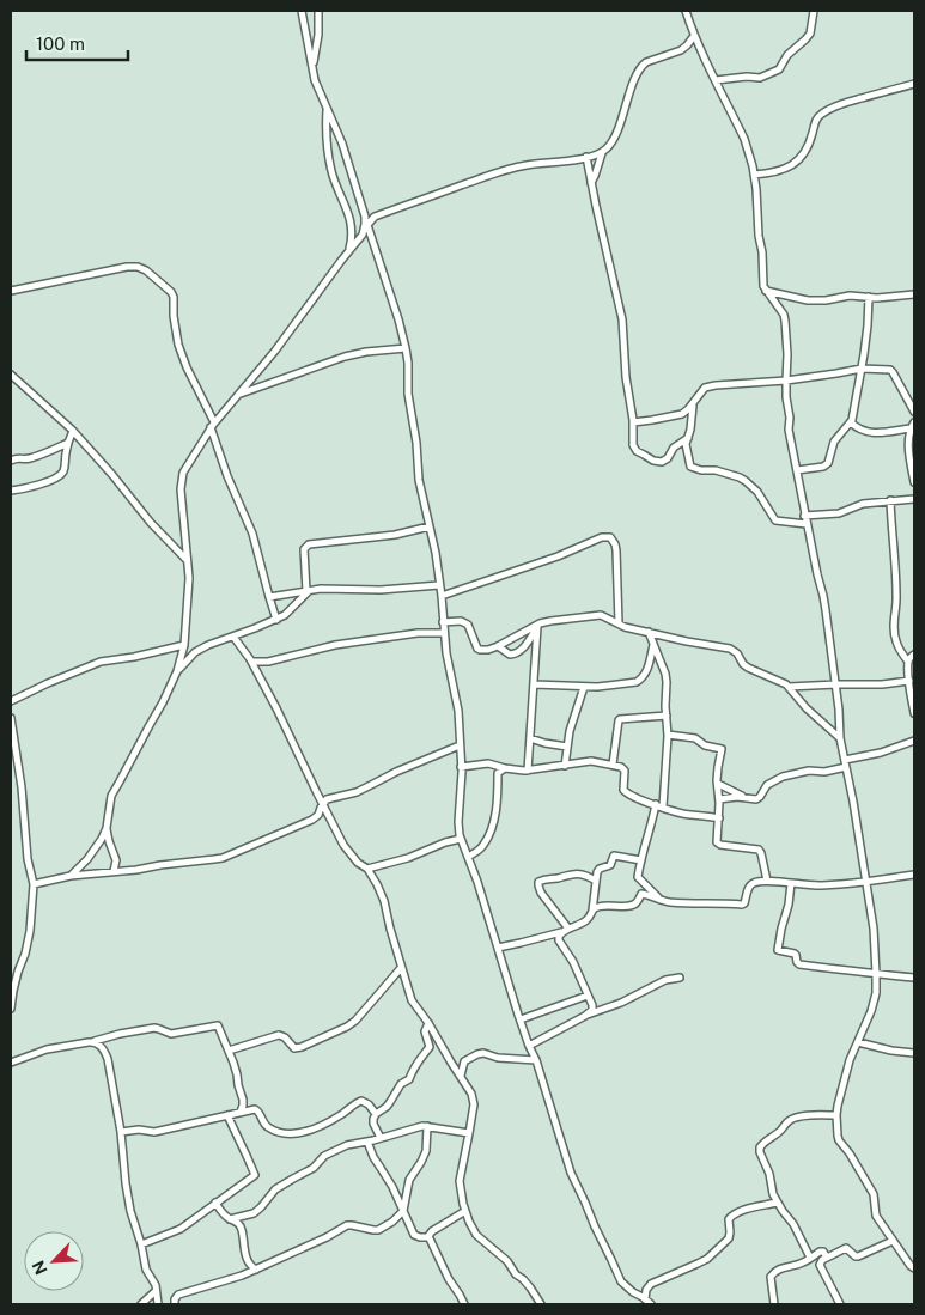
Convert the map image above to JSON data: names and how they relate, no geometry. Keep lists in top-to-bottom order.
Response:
{
  "scale_bar": "100 m",
  "north": "bottom left"
}
